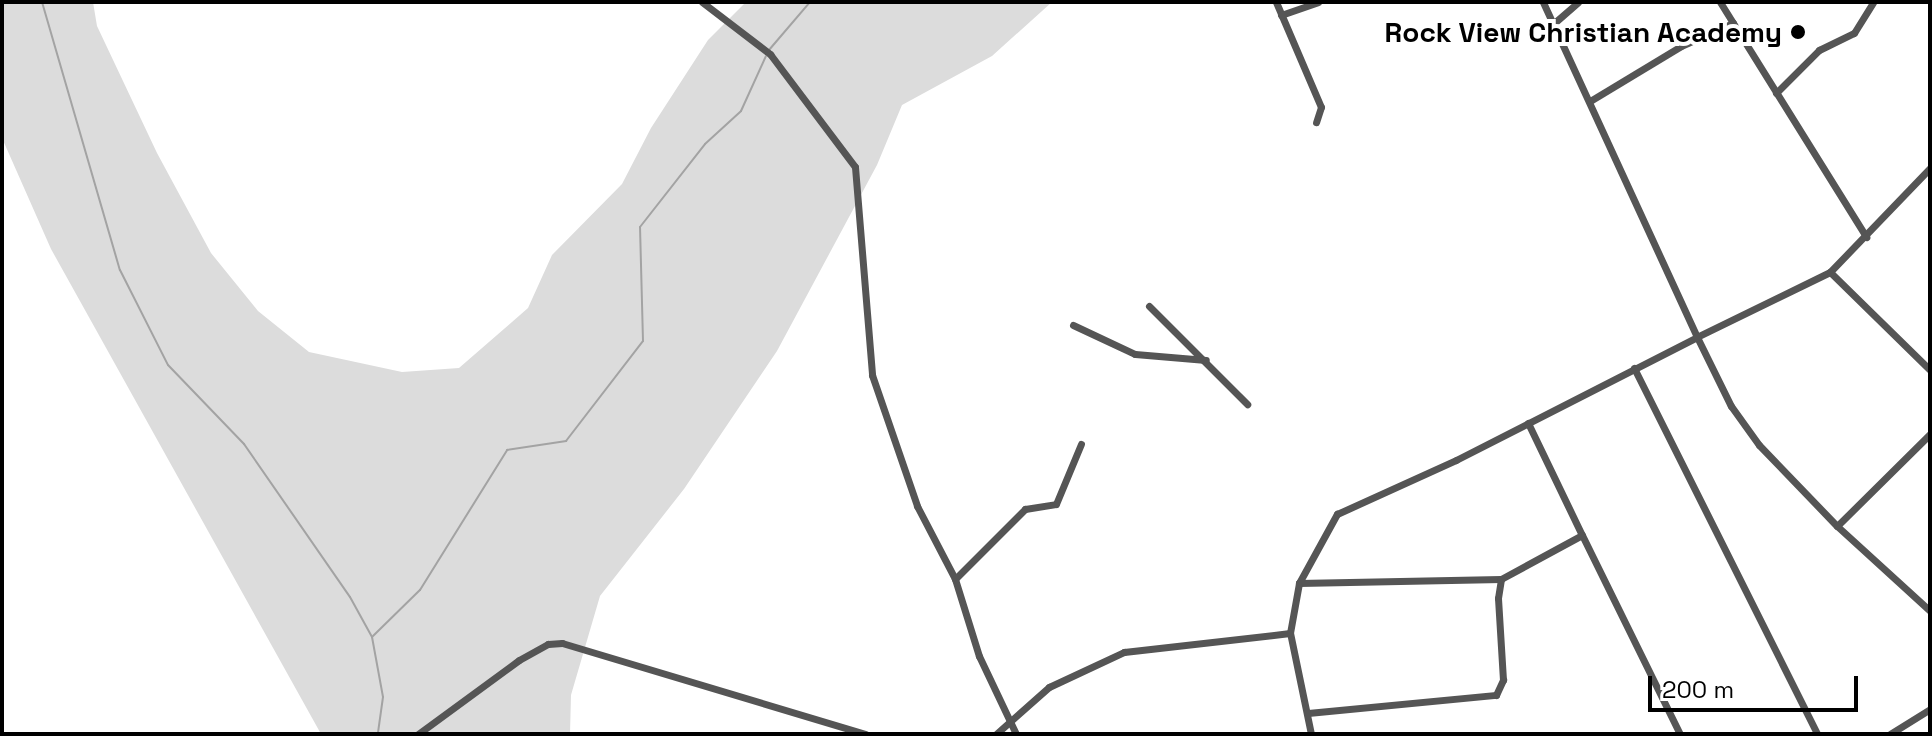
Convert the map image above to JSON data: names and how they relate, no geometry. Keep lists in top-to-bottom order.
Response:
{
  "places": ["Rock View Christian Academy"],
  "scale_bar": "200 m"
}
